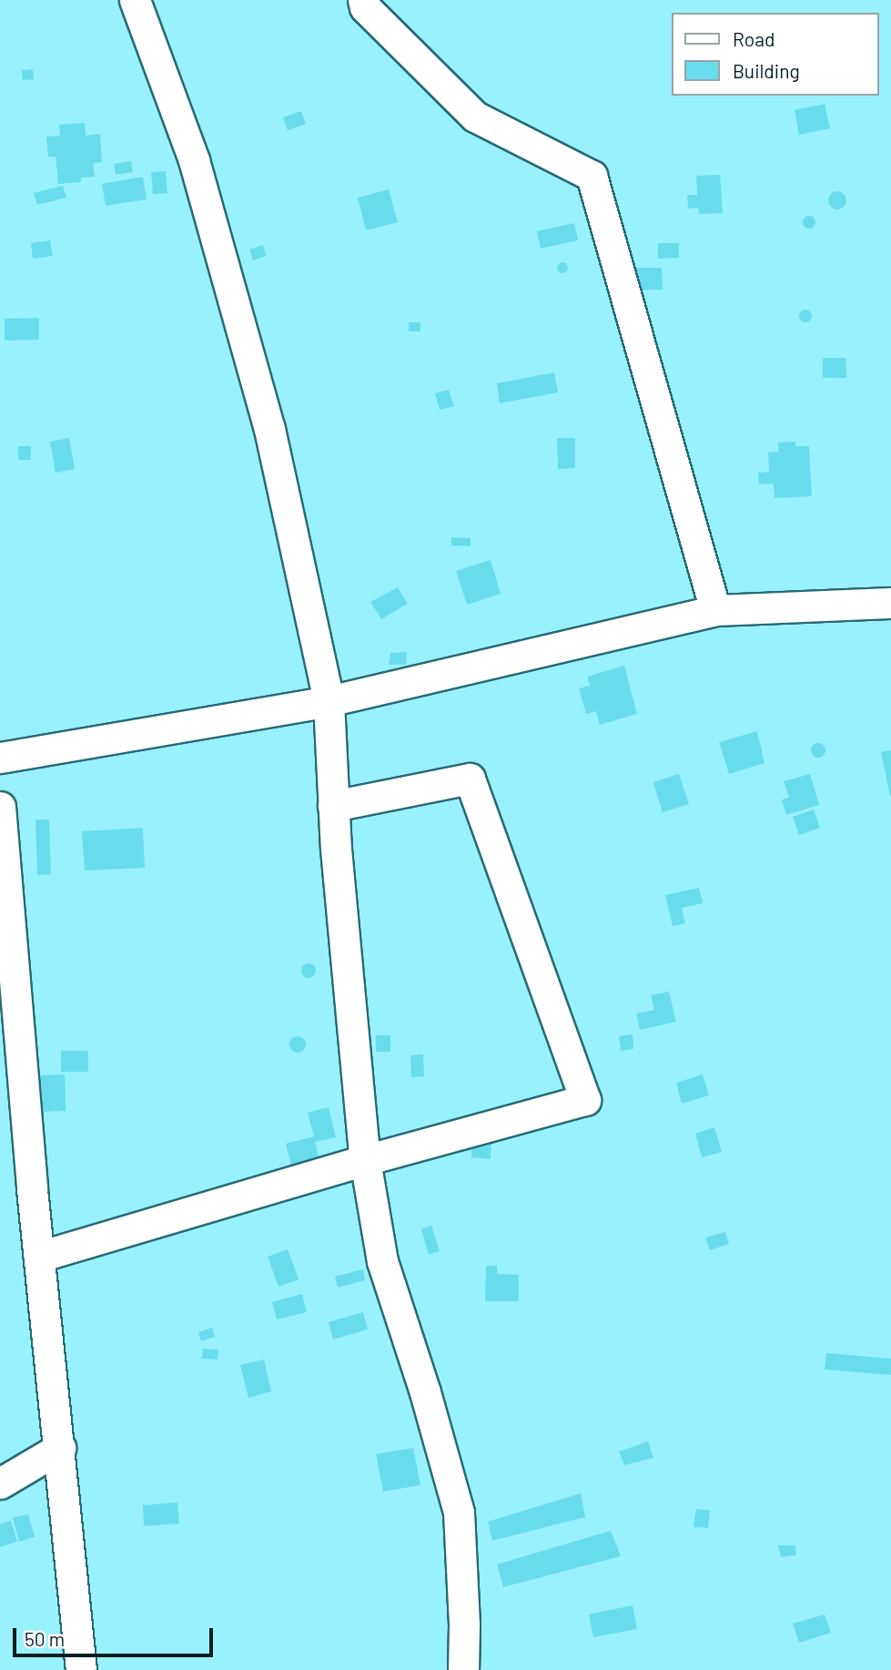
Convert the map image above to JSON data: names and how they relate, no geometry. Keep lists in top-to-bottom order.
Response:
{
  "legend": ["Road", "Building"],
  "scale_bar": "50 m"
}
